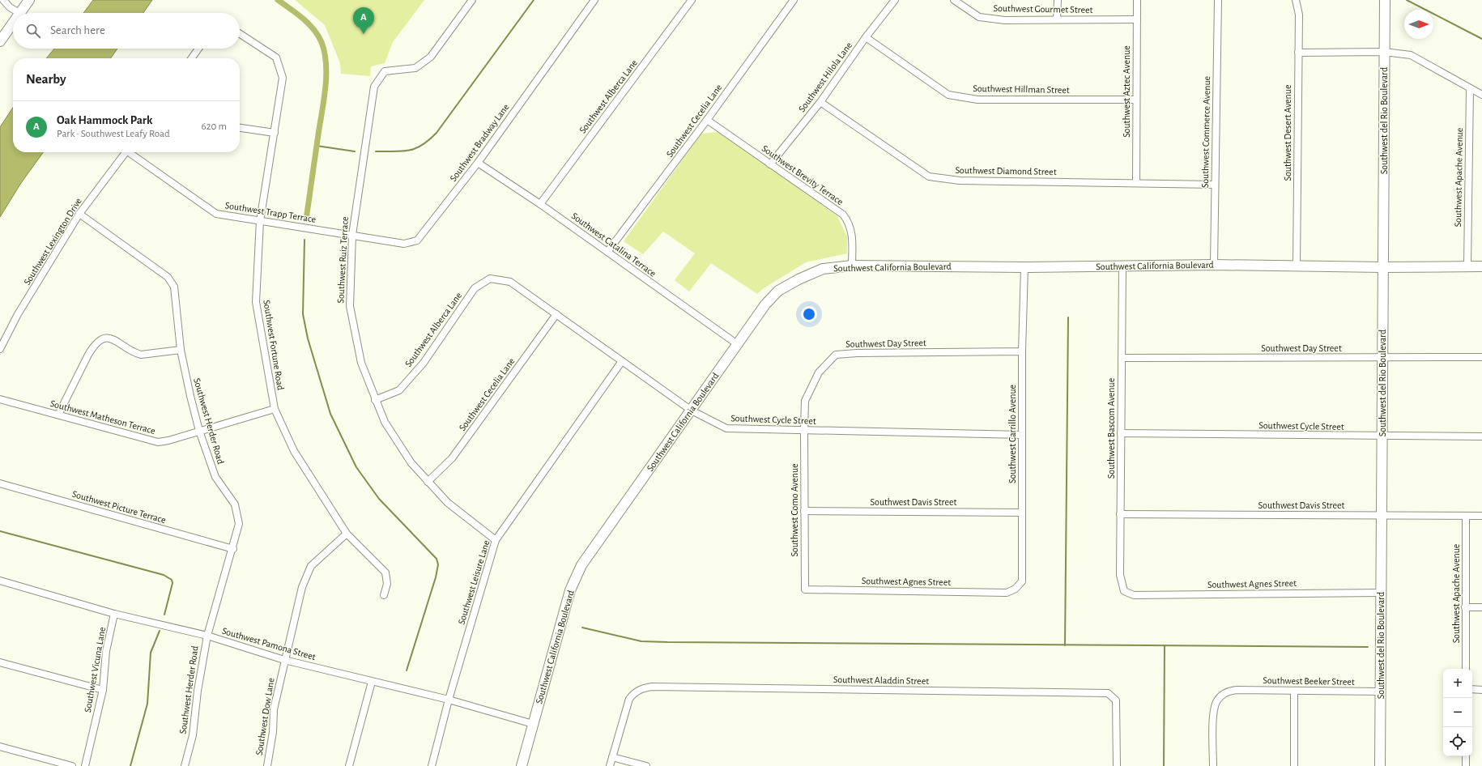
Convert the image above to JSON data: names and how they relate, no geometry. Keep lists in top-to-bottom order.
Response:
{
  "streets": {
    "street": [
      "Southwest Gourmet Street",
      "Southwest Hilola Lane",
      "Southwest Hillman Street",
      "Southwest Aztec Avenue",
      "Southwest Alberca Lane",
      "Southwest Cecelia Lane",
      "Southwest del Rio Boulevard",
      "Southwest Commerce Avenue",
      "Southwest Desert Avenue",
      "Southwest Bradway Lane",
      "Southwest Diamond Street",
      "Southwest Brevity Terrace",
      "Southwest Apache Avenue",
      "Southwest Trapp Terrace",
      "Southwest Lexington Drive",
      "Southwest Catalina Terrace",
      "Southwest Ruiz Terrace",
      "Southwest California Boulevard",
      "Southwest Day Street",
      "Southwest Fortune Road",
      "Southwest Matheson Terrace",
      "Southwest Cycle Street",
      "Southwest Herder Road",
      "Southwest Bascom Avenue",
      "Southwest Carrillo Avenue",
      "Southwest Davis Street",
      "Southwest Picture Terrace",
      "Southwest Como Avenue",
      "Southwest Agnes Street",
      "Southwest Leisure Lane",
      "Southwest Pamona Street",
      "Southwest Vicuna Lane",
      "Southwest Aladdin Street",
      "Southwest Beeker Street",
      "Southwest Dow Lane"
    ]
  },
  "crossings": [
    ["Southwest Gourmet Street", "Southwest Aztec Avenue"],
    ["Southwest Hilola Lane", "Southwest Hillman Street"],
    ["Southwest Hilola Lane", "Southwest Diamond Street"],
    ["Southwest Hilola Lane", "Southwest Brevity Terrace"],
    ["Southwest Hillman Street", "Southwest Aztec Avenue"],
    ["Southwest Aztec Avenue", "Southwest Diamond Street"],
    ["Southwest Alberca Lane", "Southwest Catalina Terrace"],
    ["Southwest Alberca Lane", "Southwest Ruiz Terrace"],
    ["Southwest Alberca Lane", "Southwest Cycle Street"],
    ["Southwest Cecelia Lane", "Southwest Brevity Terrace"],
    ["Southwest Cecelia Lane", "Southwest Catalina Terrace"],
    ["Southwest Cecelia Lane", "Southwest Ruiz Terrace"],
    ["Southwest Cecelia Lane", "Southwest Cycle Street"],
    ["Southwest del Rio Boulevard", "Southwest California Boulevard"],
    ["Southwest del Rio Boulevard", "Southwest Day Street"],
    ["Southwest del Rio Boulevard", "Southwest Cycle Street"],
    ["Southwest del Rio Boulevard", "Southwest Davis Street"],
    ["Southwest del Rio Boulevard", "Southwest Agnes Street"],
    ["Southwest del Rio Boulevard", "Southwest Beeker Street"],
    ["Southwest Commerce Avenue", "Southwest Diamond Street"],
    ["Southwest Commerce Avenue", "Southwest California Boulevard"],
    ["Southwest Desert Avenue", "Southwest California Boulevard"],
    ["Southwest Bradway Lane", "Southwest Trapp Terrace"],
    ["Southwest Bradway Lane", "Southwest Catalina Terrace"],
    ["Southwest Bradway Lane", "Southwest Ruiz Terrace"],
    ["Southwest Brevity Terrace", "Southwest California Boulevard"],
    ["Southwest Apache Avenue", "Southwest California Boulevard"],
    ["Southwest Apache Avenue", "Southwest Davis Street"],
    ["Southwest Trapp Terrace", "Southwest Ruiz Terrace"],
    ["Southwest Trapp Terrace", "Southwest Fortune Road"],
    ["Southwest Lexington Drive", "Southwest Herder Road"],
    ["Southwest Catalina Terrace", "Southwest California Boulevard"],
    ["Southwest Ruiz Terrace", "Southwest Leisure Lane"],
    ["Southwest California Boulevard", "Southwest Cycle Street"],
    ["Southwest California Boulevard", "Southwest Bascom Avenue"],
    ["Southwest California Boulevard", "Southwest Carrillo Avenue"],
    ["Southwest California Boulevard", "Southwest Pamona Street"],
    ["Southwest Day Street", "Southwest Cycle Street"],
    ["Southwest Day Street", "Southwest Bascom Avenue"],
    ["Southwest Day Street", "Southwest Carrillo Avenue"],
    ["Southwest Day Street", "Southwest Como Avenue"],
    ["Southwest Fortune Road", "Southwest Matheson Terrace"],
    ["Southwest Fortune Road", "Southwest Dow Lane"],
    ["Southwest Matheson Terrace", "Southwest Herder Road"],
    ["Southwest Cycle Street", "Southwest Bascom Avenue"],
    ["Southwest Cycle Street", "Southwest Carrillo Avenue"],
    ["Southwest Cycle Street", "Southwest Como Avenue"],
    ["Southwest Cycle Street", "Southwest Leisure Lane"],
    ["Southwest Herder Road", "Southwest Picture Terrace"],
    ["Southwest Herder Road", "Southwest Pamona Street"],
    ["Southwest Bascom Avenue", "Southwest Davis Street"],
    ["Southwest Bascom Avenue", "Southwest Agnes Street"],
    ["Southwest Carrillo Avenue", "Southwest Davis Street"],
    ["Southwest Carrillo Avenue", "Southwest Agnes Street"],
    ["Southwest Davis Street", "Southwest Como Avenue"],
    ["Southwest Como Avenue", "Southwest Agnes Street"],
    ["Southwest Leisure Lane", "Southwest Pamona Street"],
    ["Southwest Pamona Street", "Southwest Vicuna Lane"],
    ["Southwest Pamona Street", "Southwest Dow Lane"]
  ],
  "north": "right",
  "page": {
    "pins": "A",
    "search": "Search here",
    "heading": "Nearby",
    "list": [
      {
        "mark": "A",
        "name": "Oak Hammock Park",
        "note": "Park · Southwest Leafy Road",
        "value": "620 m"
      }
    ],
    "map_buttons": ["+", "−"]
  }
}
